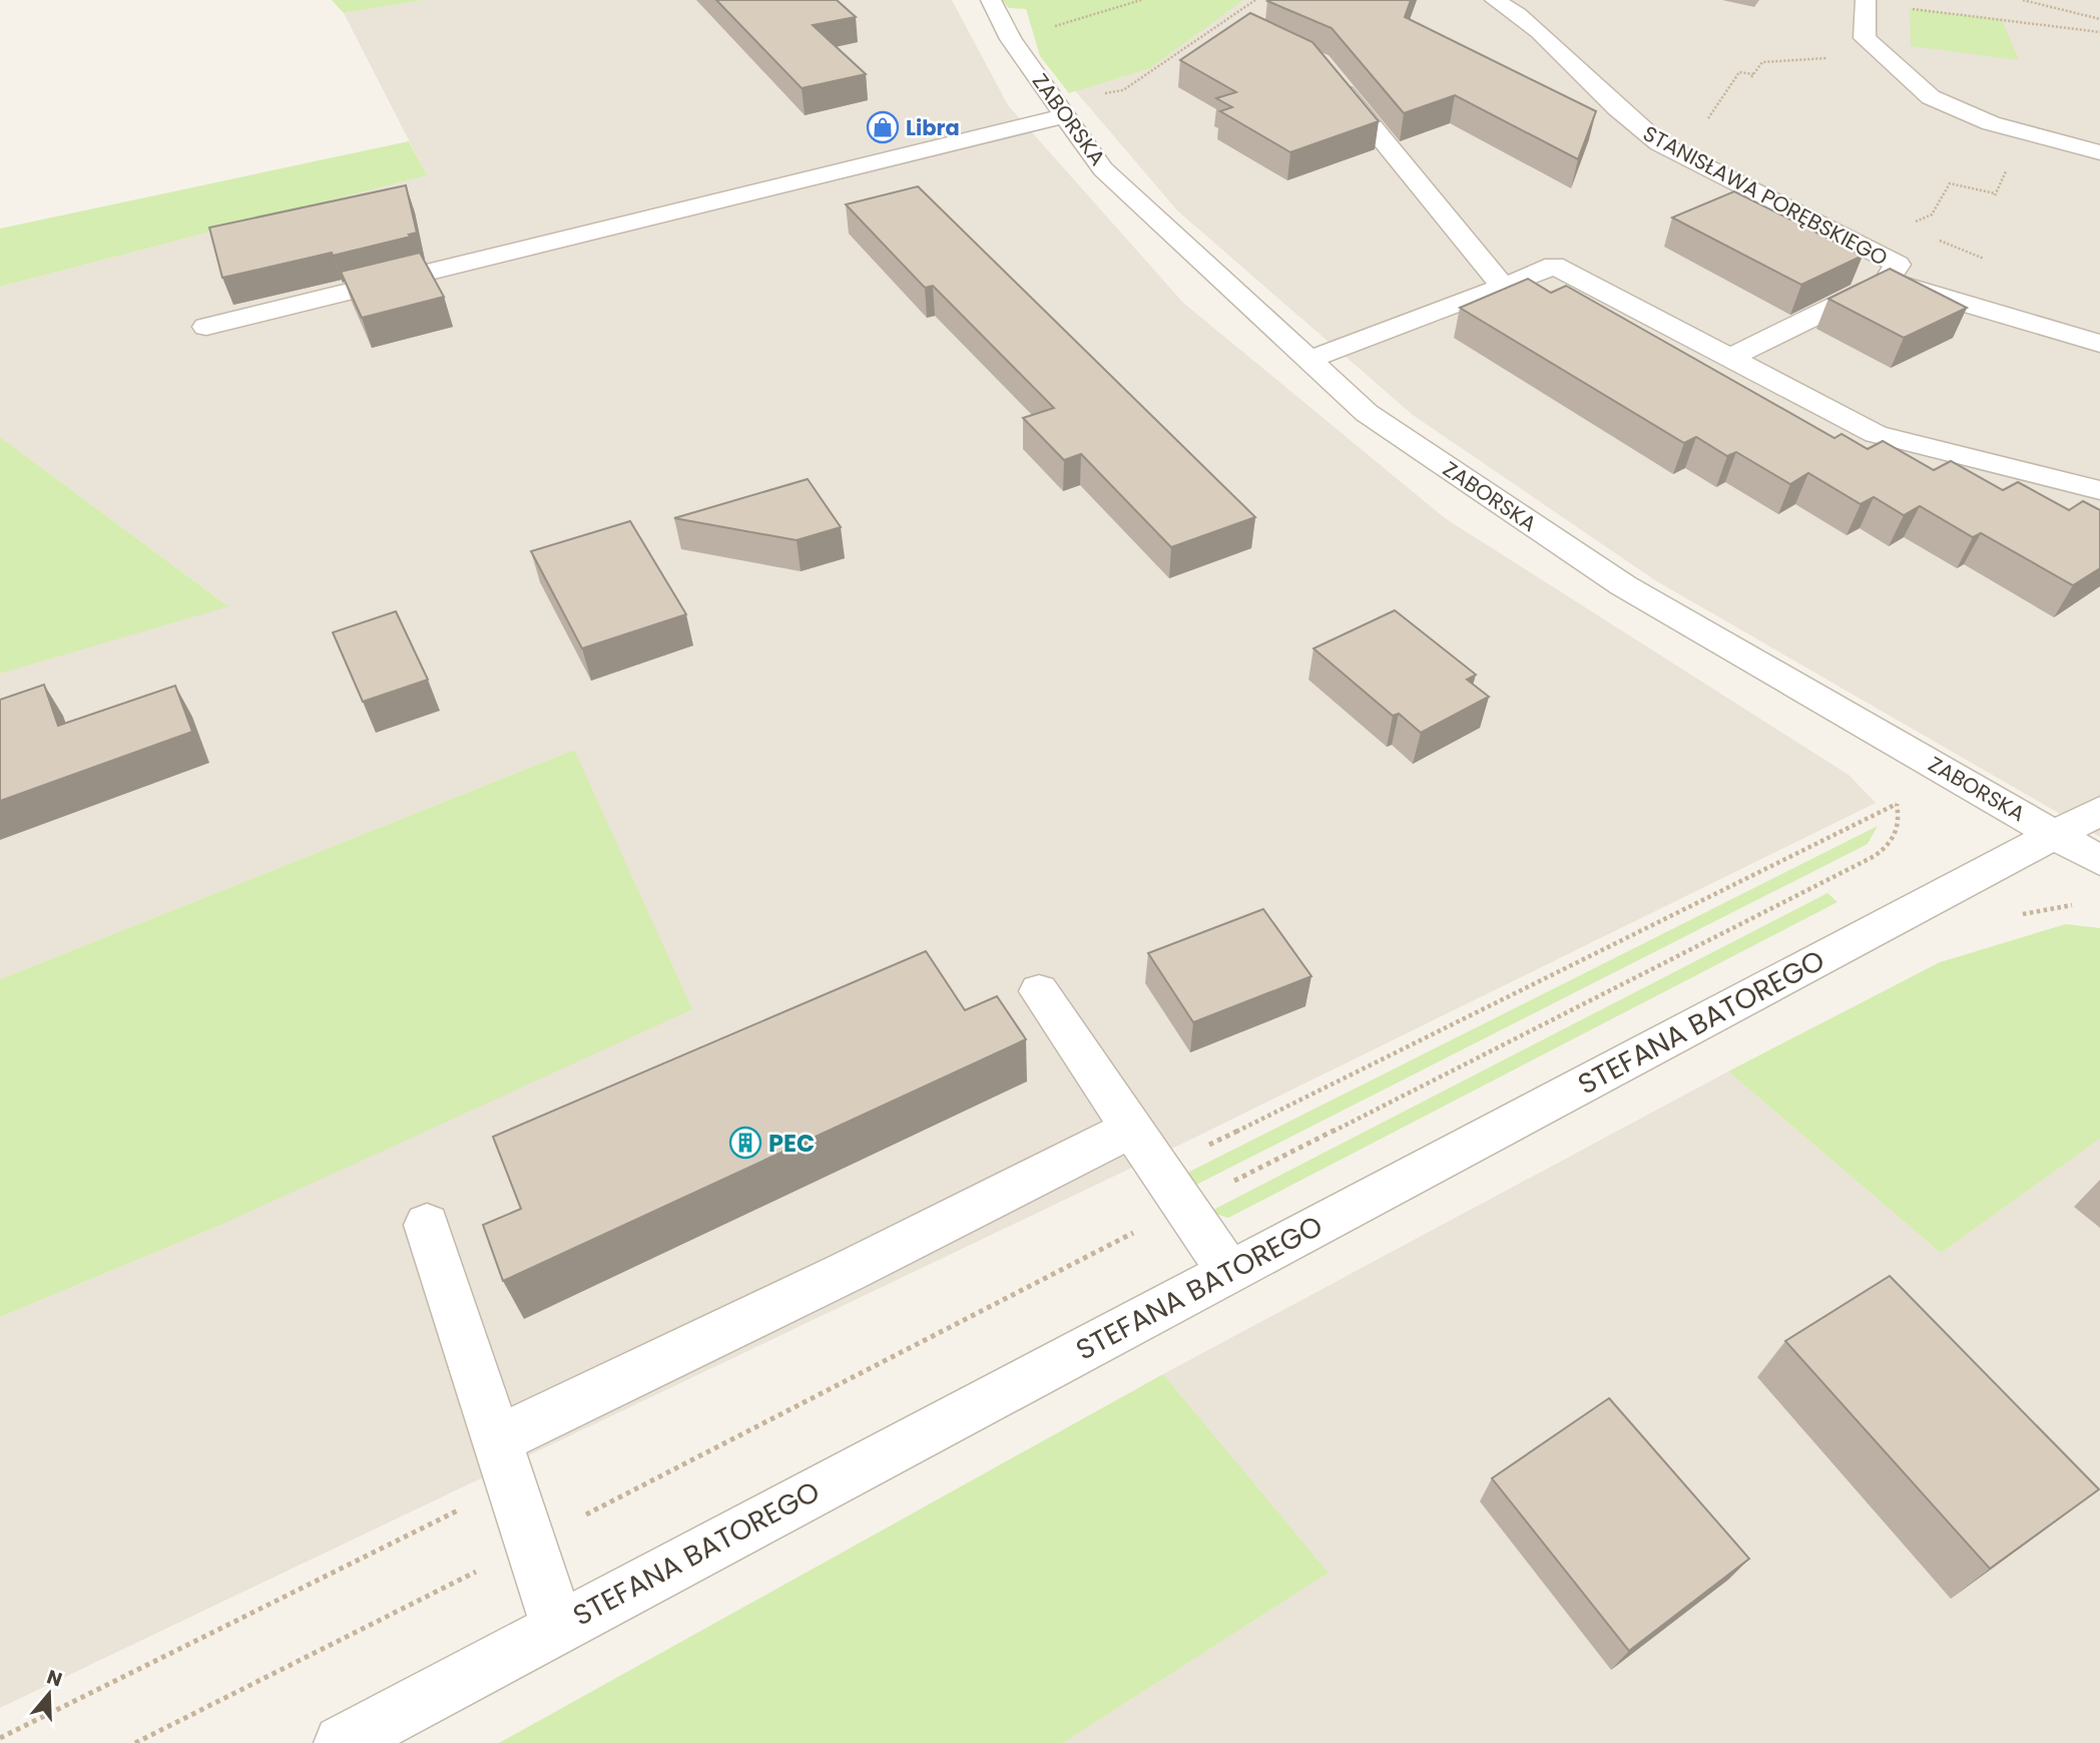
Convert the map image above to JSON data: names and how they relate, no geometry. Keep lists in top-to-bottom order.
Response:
{
  "streets": {
    "street": ["ZABORSKA", "STANISŁAWA PORĘBSKIEGO", "STEFANA BATOREGO"]
  },
  "crossings": [
    ["ZABORSKA", "STEFANA BATOREGO"]
  ],
  "places": {
    "shop": ["Libra"],
    "building": ["PEC"]
  },
  "north": "top"
}
